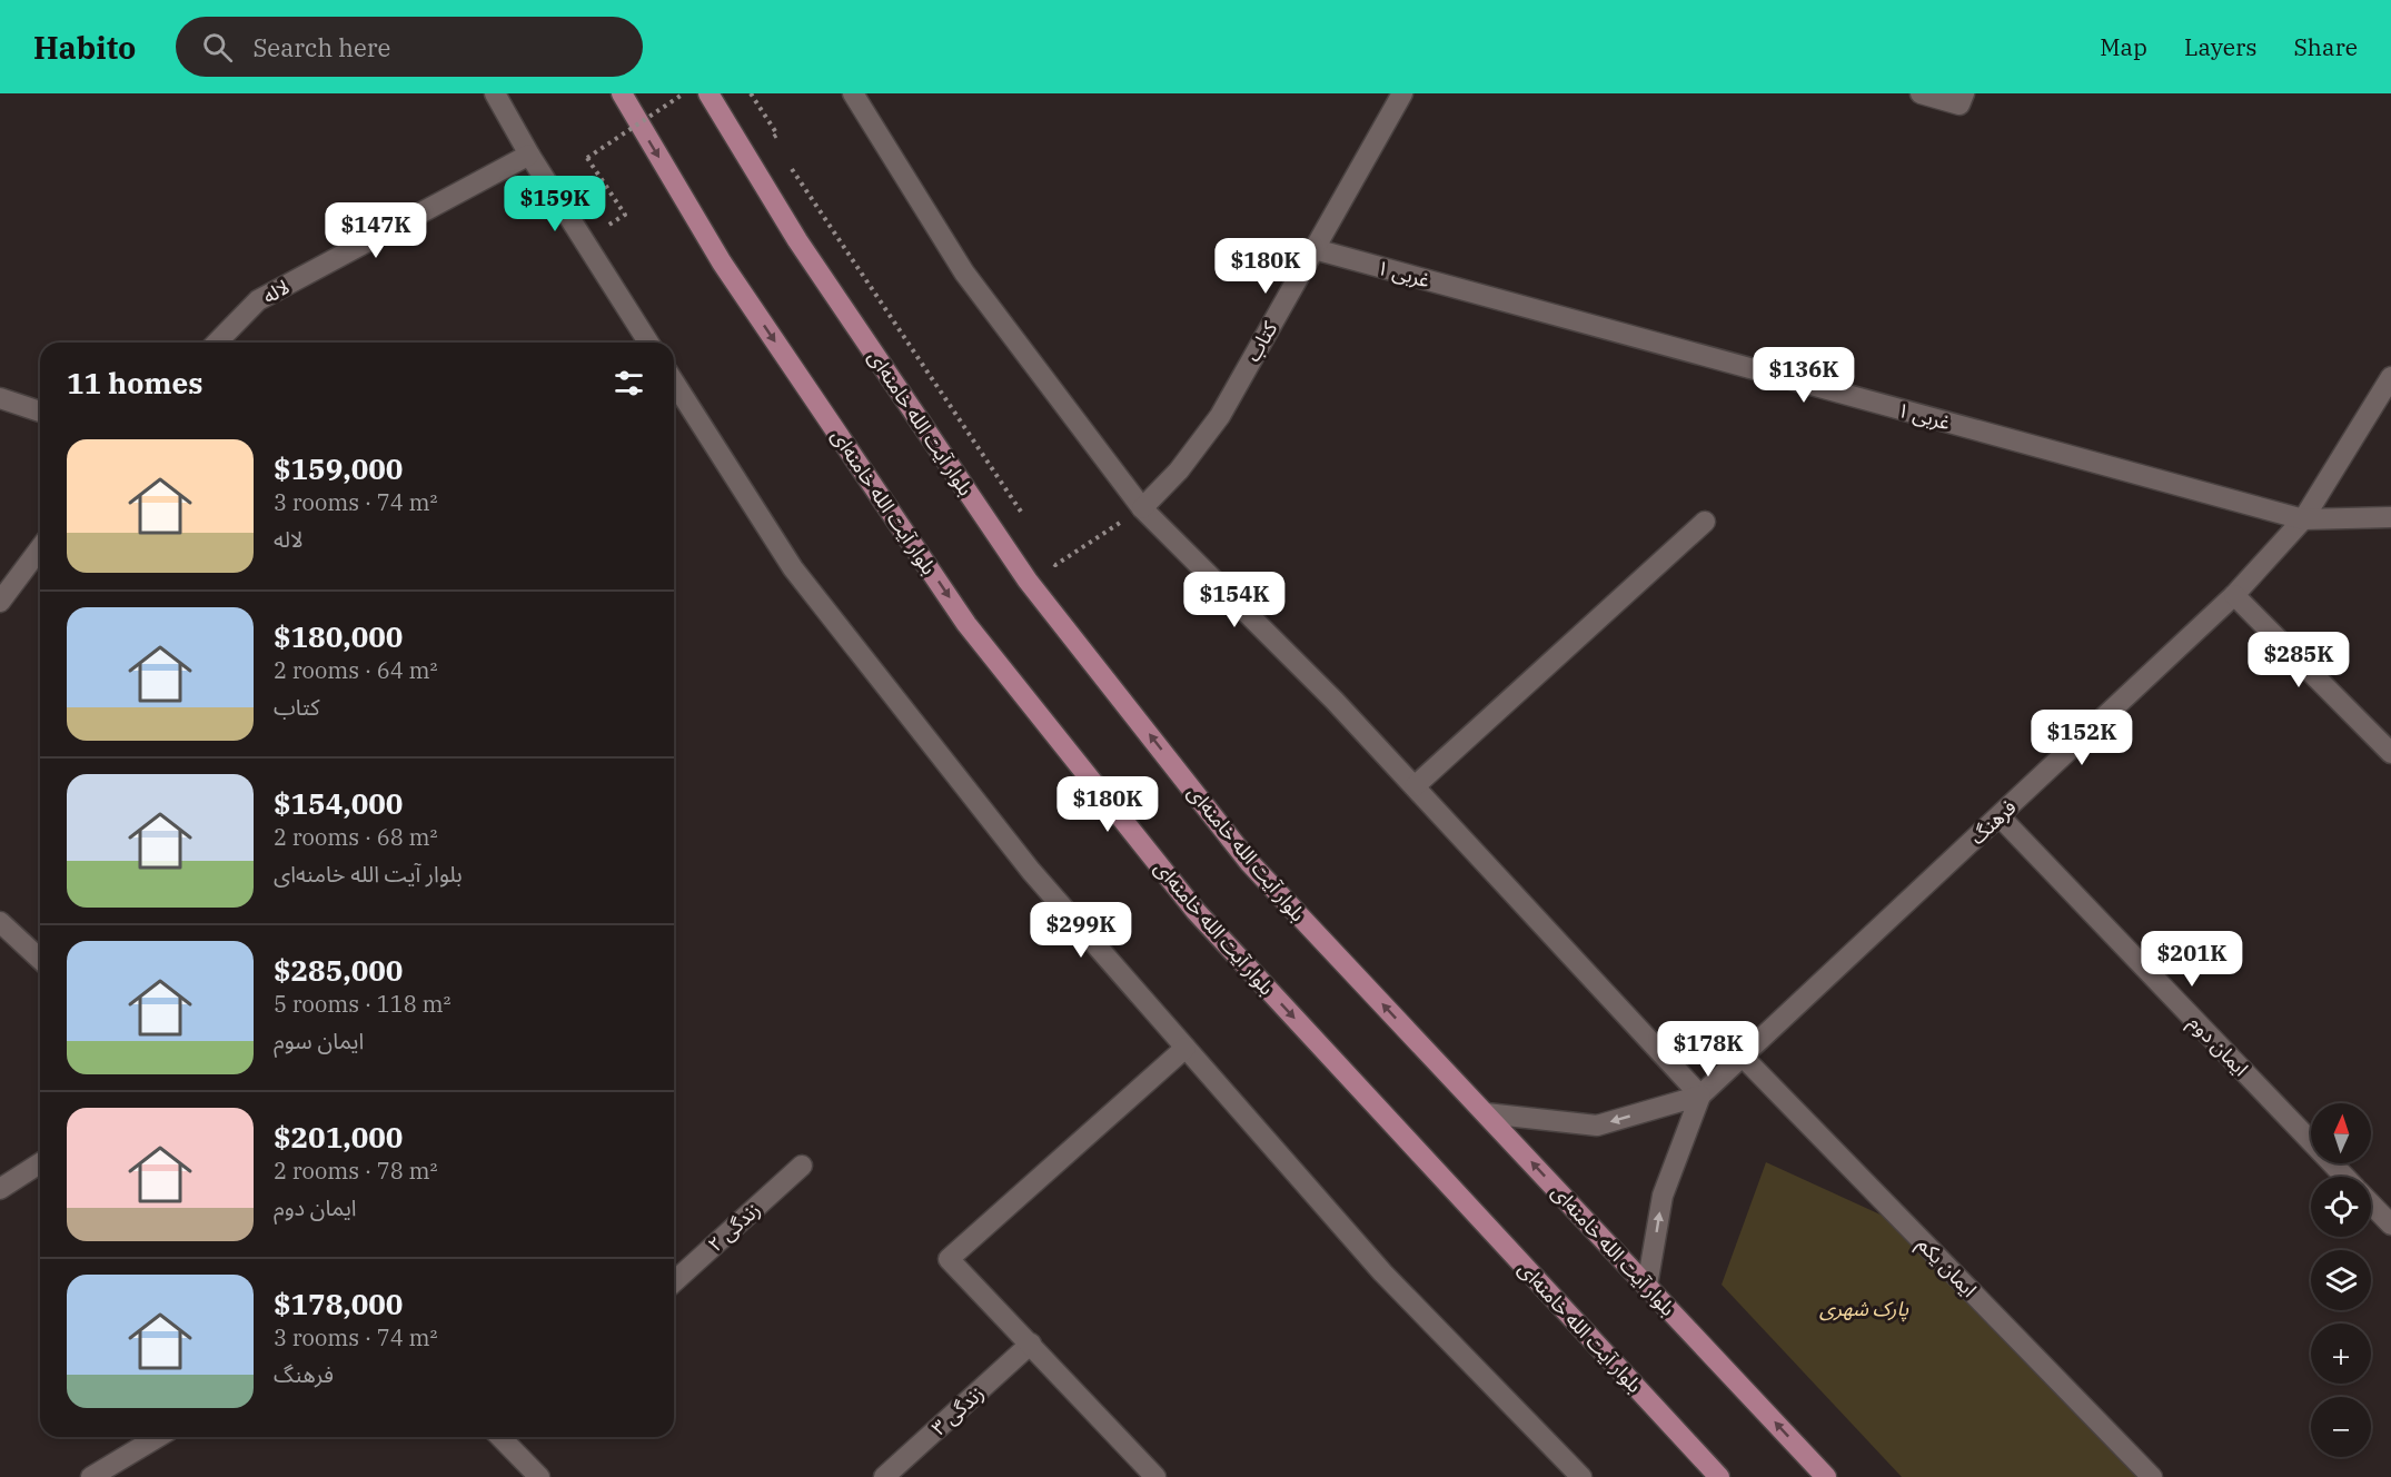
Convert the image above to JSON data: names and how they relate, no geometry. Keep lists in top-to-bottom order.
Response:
{
  "streets": {
    "main road": ["بلوار آیت‌ الله خامنه‌ای", "بلوار آیت الله خامنه‌ای"],
    "street": [
      "غربی ۱",
      "لاله",
      "کتاب",
      "فرهنگ",
      "ایمان دوم",
      "زندگی ۲",
      "ایمان یکم",
      "زندگی ۳"
    ]
  },
  "crossings": [
    ["غربی ۱", "کتاب"],
    ["غربی ۱", "فرهنگ"],
    ["فرهنگ", "ایمان دوم"],
    ["فرهنگ", "ایمان یکم"]
  ],
  "one_way": ["بلوار آیت‌ الله خامنه‌ای", "بلوار آیت الله خامنه‌ای"],
  "parks": ["پارک شهری"],
  "north": "top",
  "page": {
    "header": "Habito",
    "search": "Search here",
    "nav": ["Map", "Layers", "Share"],
    "price": [
      "$159K",
      "$147K",
      "$180K",
      "$136K",
      "$154K",
      "$285K",
      "$152K",
      "$180K",
      "$299K",
      "$201K",
      "$178K"
    ],
    "heading": "11 homes",
    "list": [
      {
        "name": "$159,000",
        "note": "3 rooms · 74 m² · لاله"
      },
      {
        "name": "$180,000",
        "note": "2 rooms · 64 m² · کتاب"
      },
      {
        "name": "$154,000",
        "note": "2 rooms · 68 m² · بلوار آیت‌ الله خامنه‌ای"
      },
      {
        "name": "$285,000",
        "note": "5 rooms · 118 m² · ایمان سوم"
      },
      {
        "name": "$201,000",
        "note": "2 rooms · 78 m² · ایمان دوم"
      },
      {
        "name": "$178,000",
        "note": "3 rooms · 74 m² · فرهنگ"
      }
    ],
    "map_buttons": ["+", "−"]
  }
}
